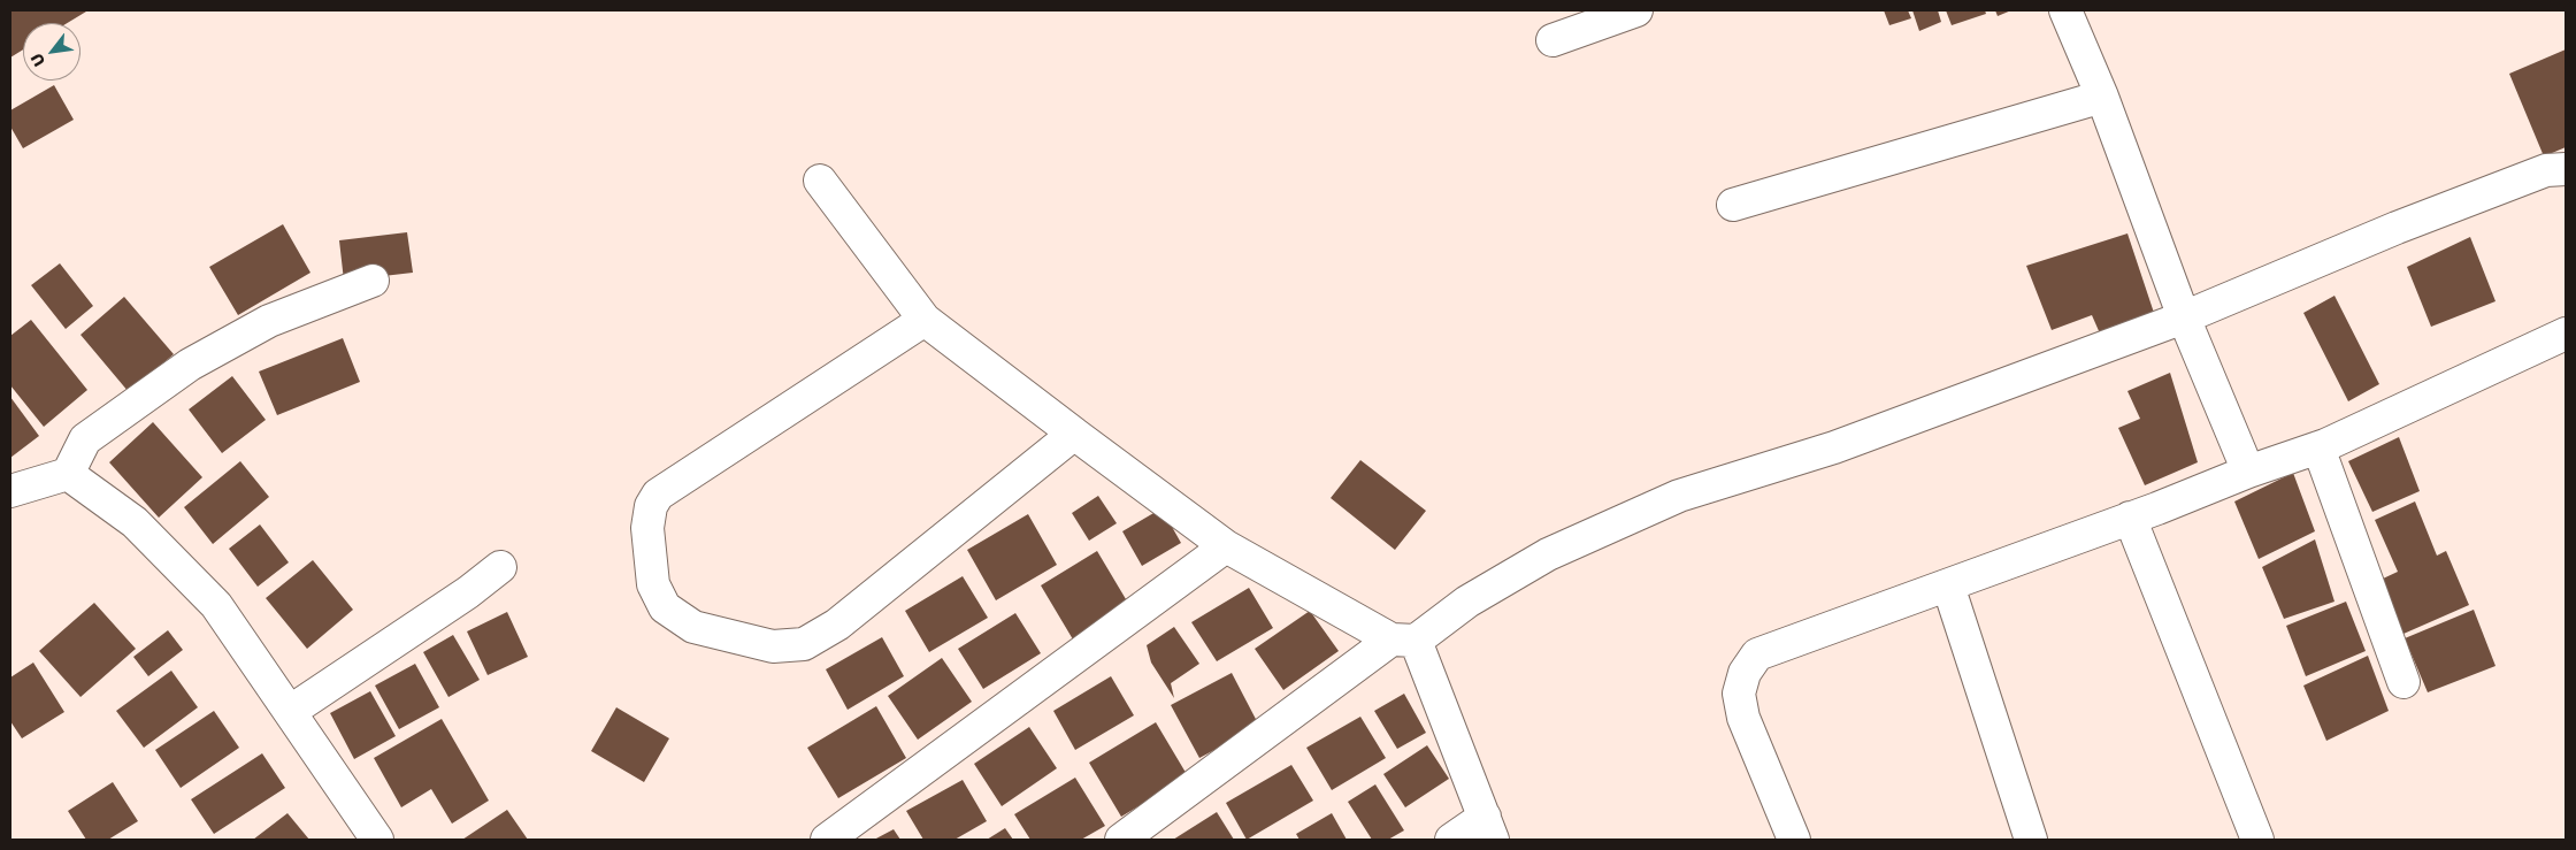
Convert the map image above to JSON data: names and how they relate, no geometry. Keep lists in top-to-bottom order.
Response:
{
  "north": "bottom left"
}
